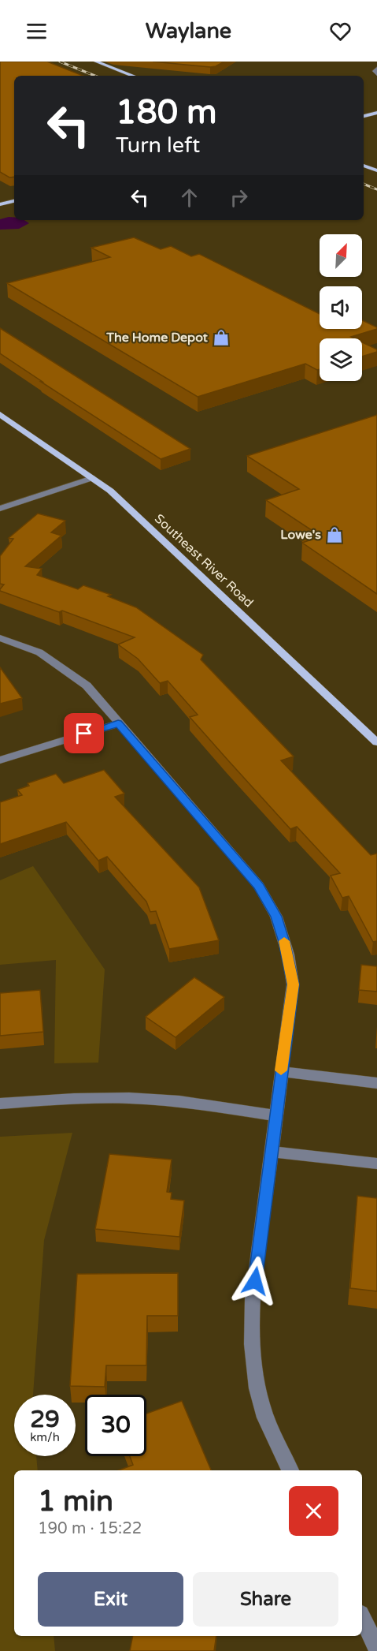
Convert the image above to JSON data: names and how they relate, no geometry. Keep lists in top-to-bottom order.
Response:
{
  "streets": {
    "main road": ["Southeast River Road"]
  },
  "places": {
    "shop": ["The Home Depot", "Lowe's"]
  },
  "north": "top right",
  "page": {
    "header": "Waylane",
    "turn": ["180 m", "Turn left"],
    "speed": "29 km/h",
    "limit": "30",
    "heading": ["1 min", "190 m · 15:22"],
    "buttons": ["Exit", "Share"]
  }
}
